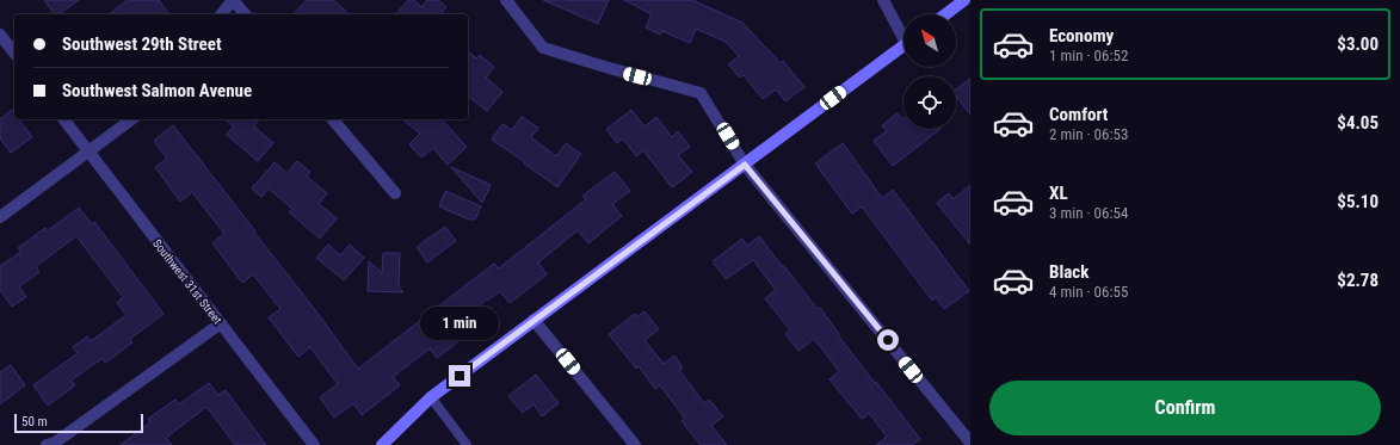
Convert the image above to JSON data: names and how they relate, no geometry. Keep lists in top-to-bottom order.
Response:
{
  "streets": {
    "street": ["Southwest 31st Street"]
  },
  "scale_bar": "50 m",
  "north": "top left",
  "page": {
    "list": [
      {
        "name": "Economy",
        "note": "1 min · 06:52",
        "value": "$3.00"
      },
      {
        "name": "Comfort",
        "note": "2 min · 06:53",
        "value": "$4.05"
      },
      {
        "name": "XL",
        "note": "3 min · 06:54",
        "value": "$5.10"
      },
      {
        "name": "Black",
        "note": "4 min · 06:55",
        "value": "$2.78"
      }
    ],
    "banner": ["Southwest 29th Street", "Southwest Salmon Avenue"],
    "bubble": "1 min",
    "buttons": "Confirm",
    "scale": "50 m"
  }
}
